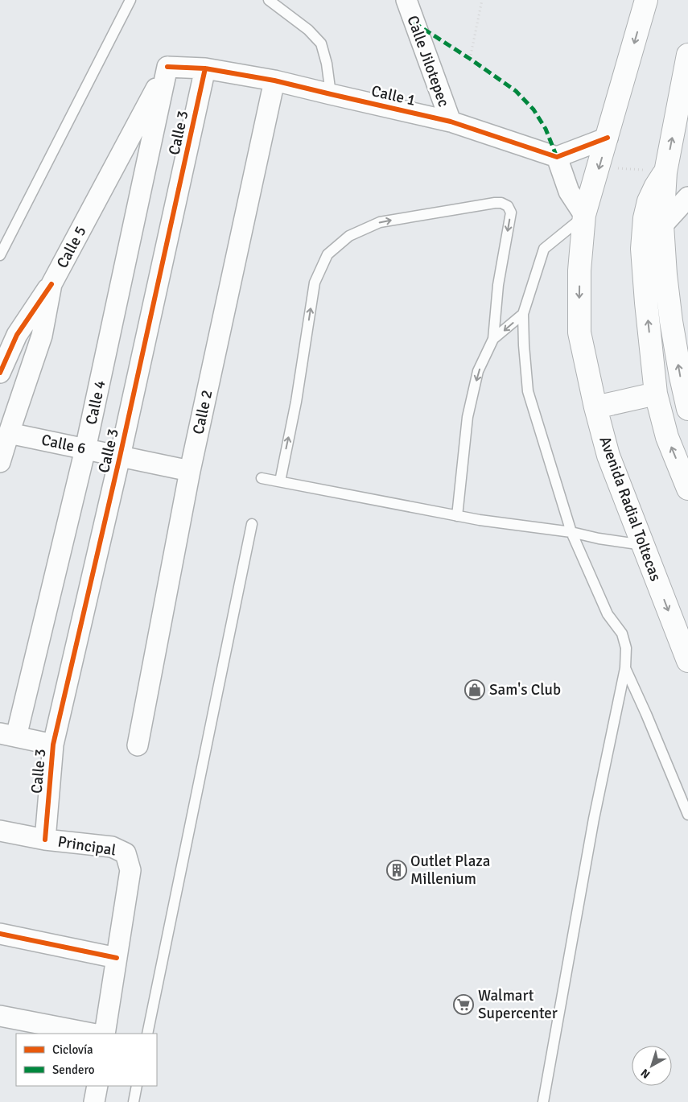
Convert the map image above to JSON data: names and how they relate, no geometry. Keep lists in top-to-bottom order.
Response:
{
  "streets": {
    "main road": ["Avenida Radial Toltecas"],
    "street": [
      "Calle Jilotepec",
      "Calle 1",
      "Calle 3",
      "Calle 5",
      "Calle 4",
      "Calle 2",
      "Calle 6",
      "Principal"
    ]
  },
  "crossings": [
    ["Calle Jilotepec", "Calle 1"],
    ["Calle 1", "Calle 3"],
    ["Calle 1", "Calle 5"],
    ["Calle 1", "Calle 4"],
    ["Calle 1", "Calle 2"],
    ["Calle 3", "Calle 6"],
    ["Calle 3", "Principal"],
    ["Calle 5", "Calle 4"],
    ["Calle 5", "Calle 6"],
    ["Calle 4", "Calle 6"],
    ["Calle 2", "Calle 6"]
  ],
  "places": {
    "shop": ["Sam's Club"],
    "building": ["Outlet Plaza Millenium"],
    "supermarket": ["Walmart Supercenter"]
  },
  "legend": ["Ciclovía", "Sendero"],
  "north": "bottom left"
}
